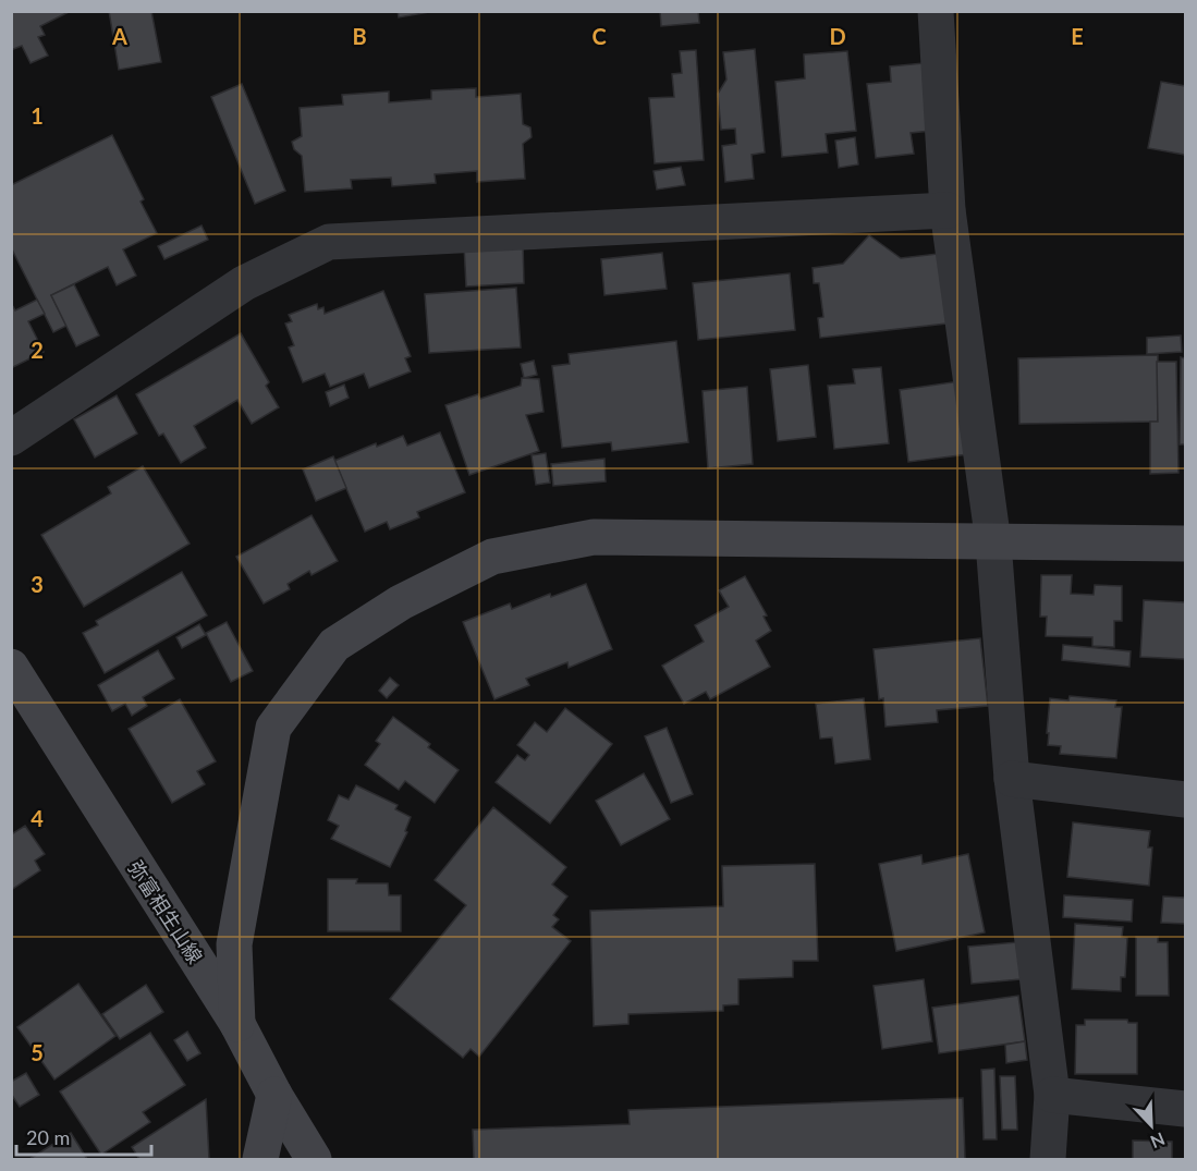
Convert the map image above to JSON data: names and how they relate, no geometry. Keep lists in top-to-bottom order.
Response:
{
  "streets": {
    "street": ["弥富相生山線"]
  },
  "scale_bar": "20 m",
  "north": "bottom right",
  "grid": {
    "columns": [
      "A",
      "B",
      "C",
      "D",
      "E"
    ],
    "rows": [
      "1",
      "2",
      "3",
      "4",
      "5"
    ]
  }
}
